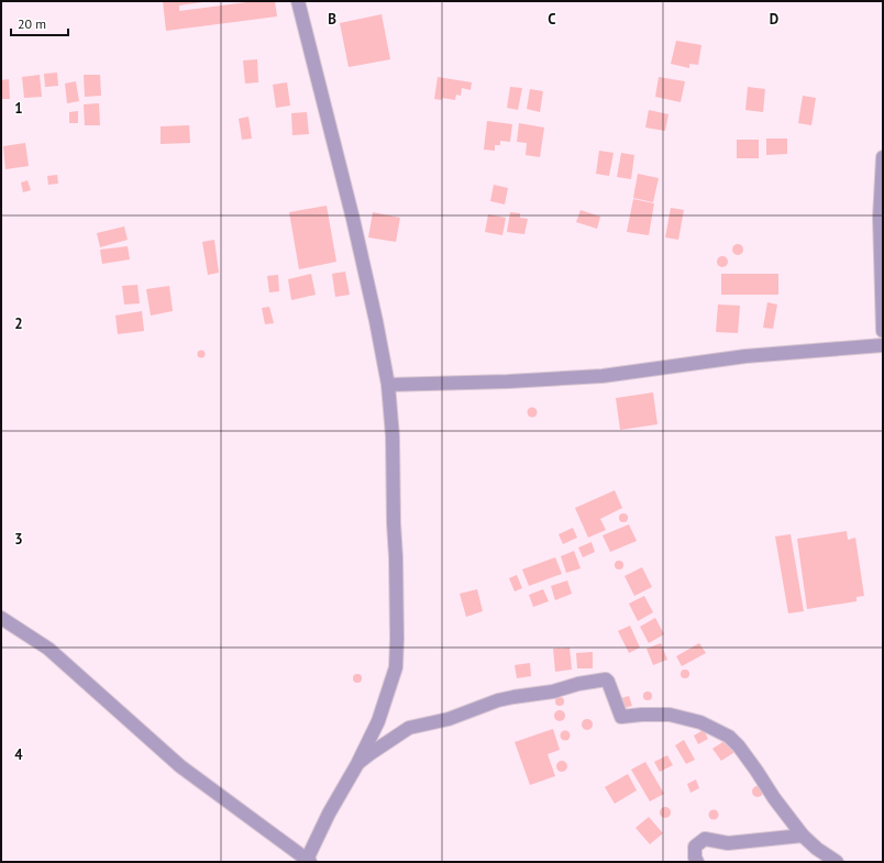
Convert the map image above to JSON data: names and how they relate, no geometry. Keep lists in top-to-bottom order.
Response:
{
  "scale_bar": "20 m",
  "grid": {
    "columns": ["B", "C", "D"],
    "rows": [
      "1",
      "2",
      "3",
      "4"
    ]
  }
}
